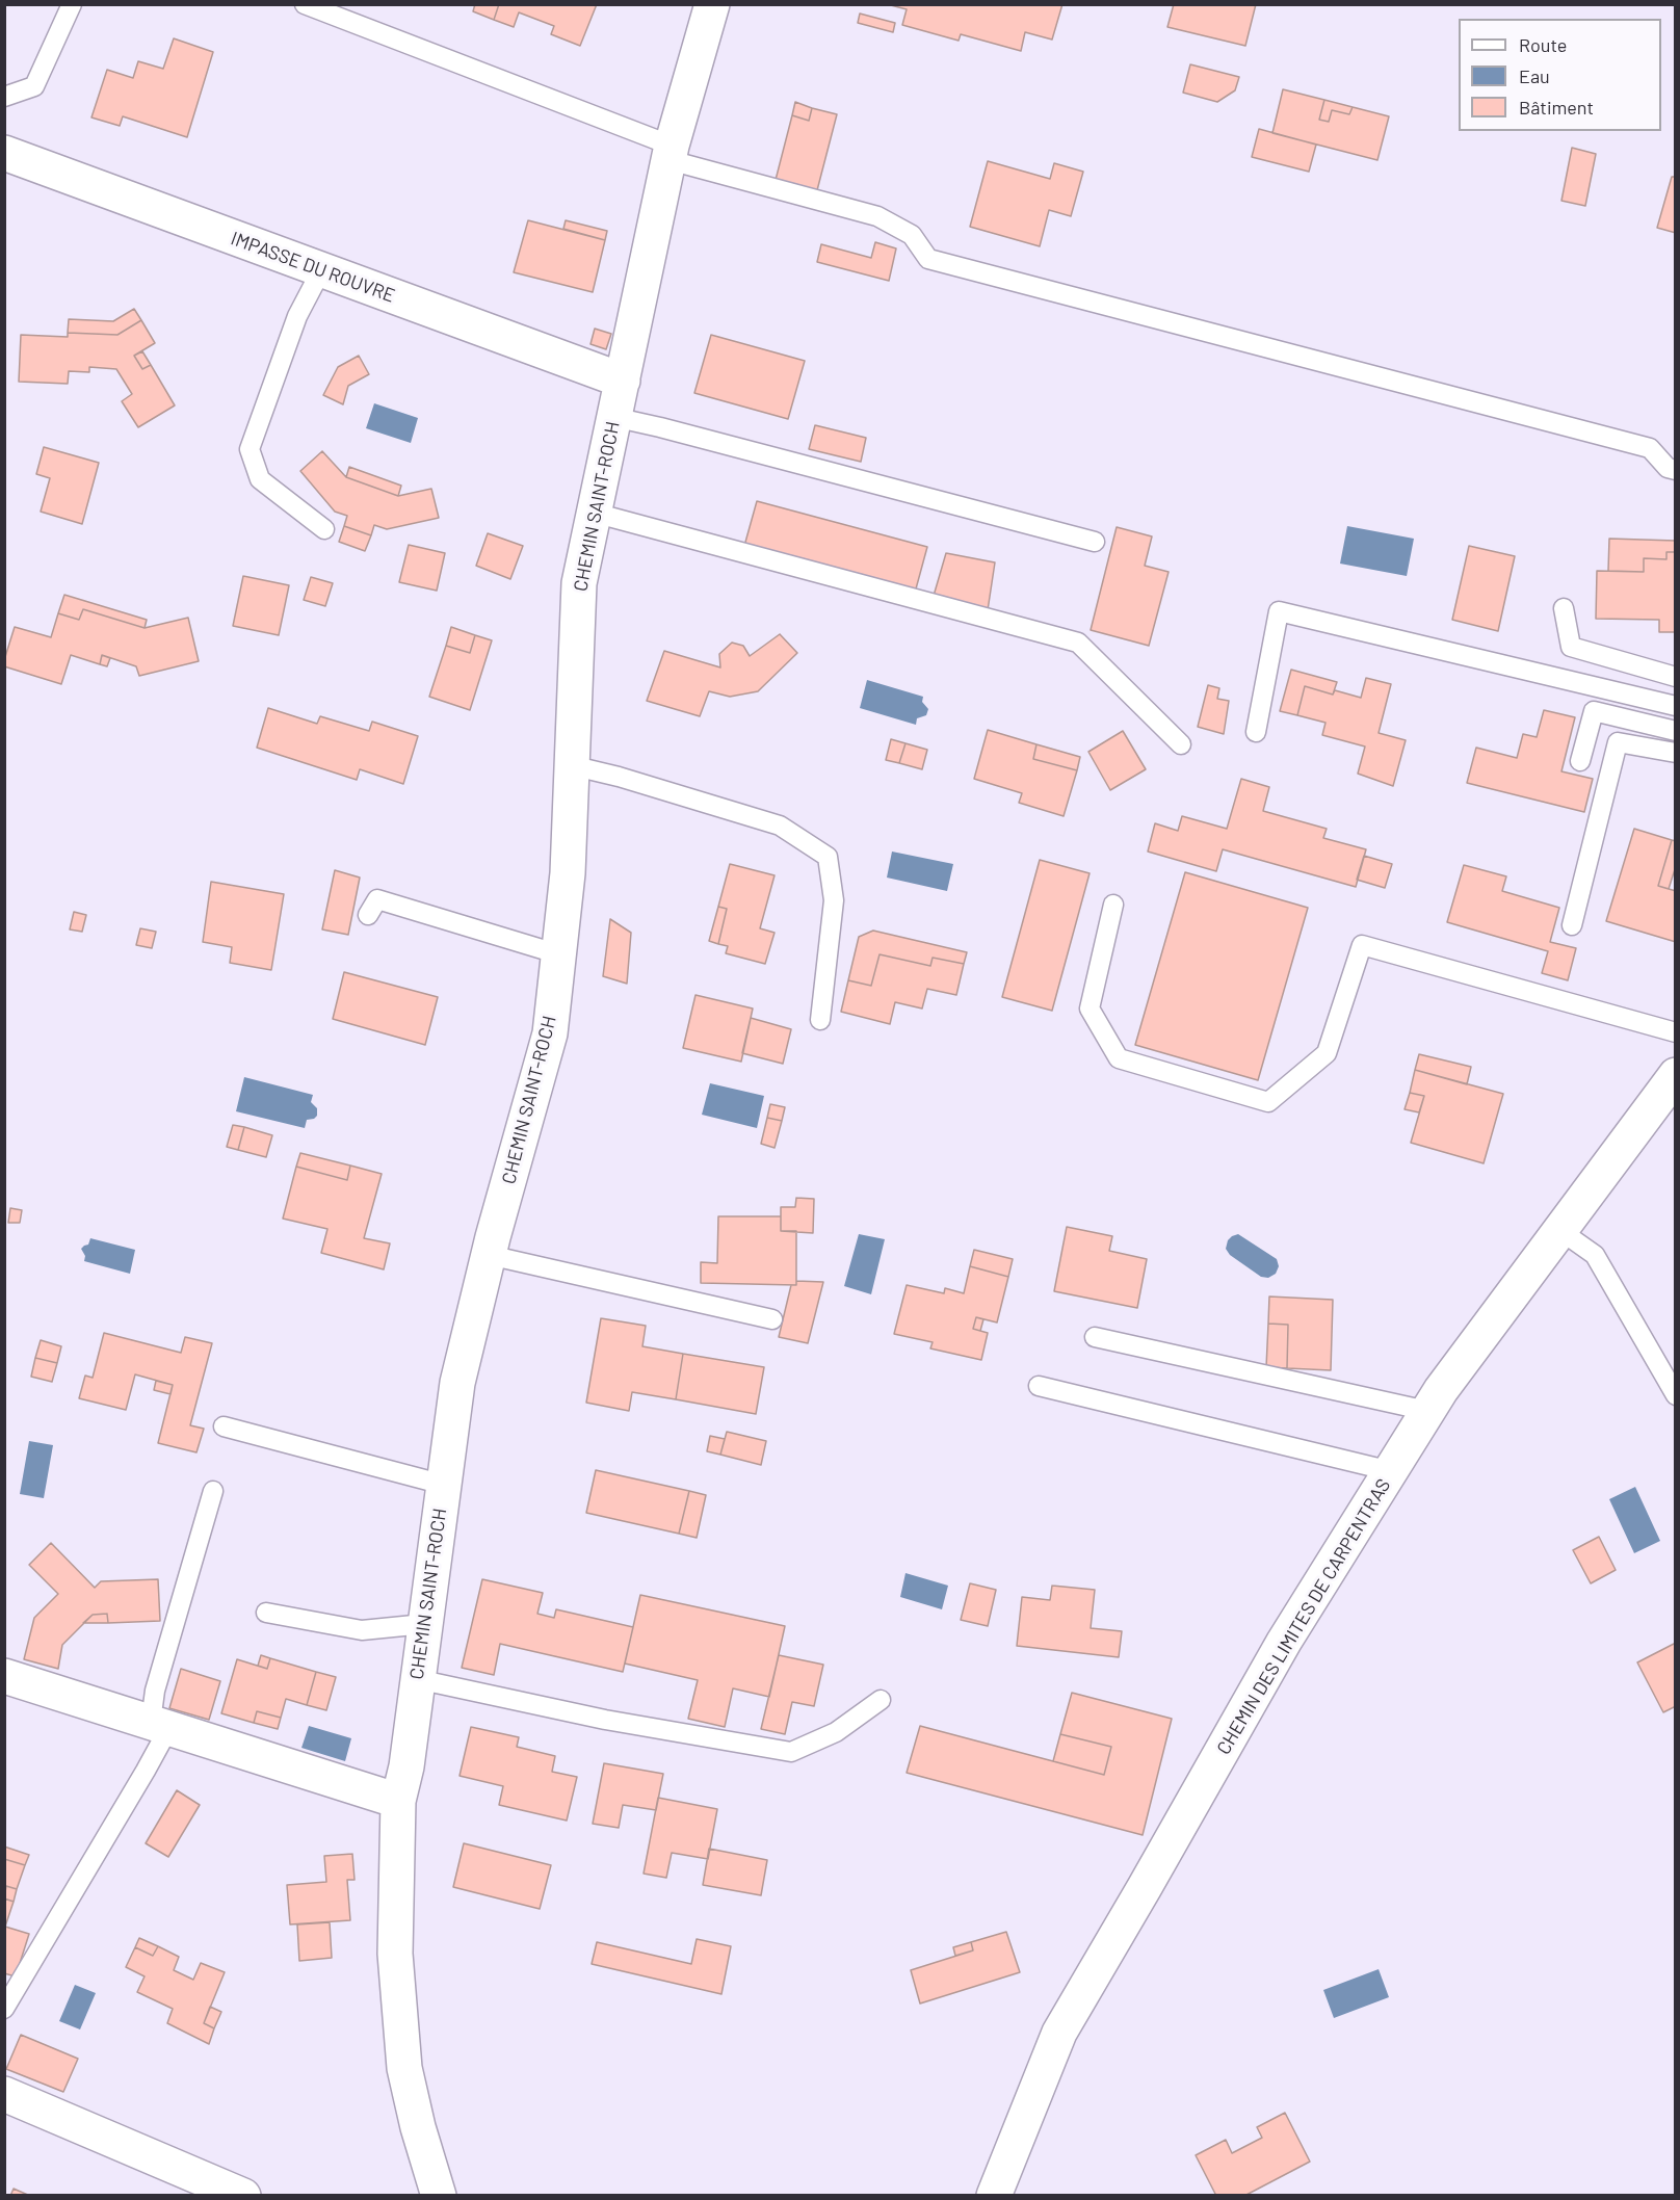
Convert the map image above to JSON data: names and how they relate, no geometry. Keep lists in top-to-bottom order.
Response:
{
  "streets": {
    "street": ["IMPASSE DU ROUVRE", "CHEMIN SAINT-ROCH", "CHEMIN DES LIMITES DE CARPENTRAS"]
  },
  "crossings": [
    ["IMPASSE DU ROUVRE", "CHEMIN SAINT-ROCH"]
  ],
  "legend": ["Route", "Eau", "Bâtiment"]
}
